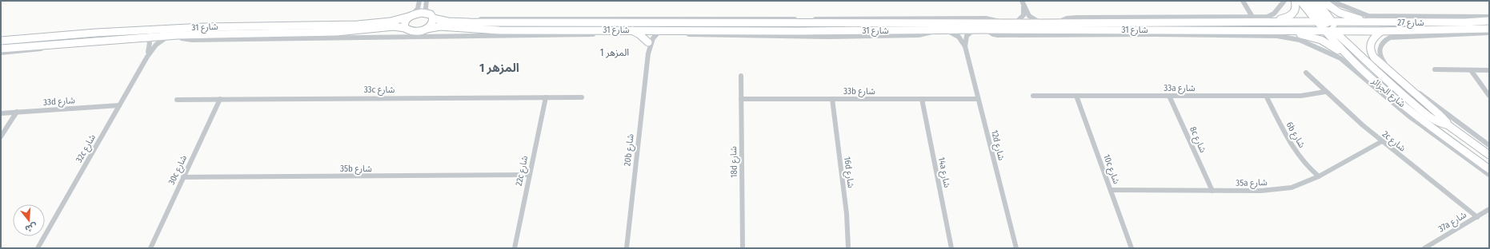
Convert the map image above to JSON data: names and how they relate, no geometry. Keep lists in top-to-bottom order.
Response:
{
  "streets": {
    "street": [
      "شارع 27",
      "شارع 31",
      "33a شارع",
      "33c شارع",
      "33b شارع",
      "شارع الجزائر",
      "33d شارع",
      "6b شارع",
      "8c شارع",
      "2c شارع",
      "12d شارع",
      "32c شارع",
      "20b شارع",
      "18d شارع",
      "35b شارع",
      "10c شارع",
      "30c شارع",
      "22c شارع",
      "16d شارع",
      "14a شارع",
      "35a شارع",
      "37a شارع"
    ]
  },
  "crossings": [
    ["شارع 27", "شارع 31"],
    ["شارع 27", "شارع الجزائر"],
    ["شارع 31", "شارع الجزائر"],
    ["شارع 31", "12d شارع"],
    ["شارع 31", "32c شارع"],
    ["شارع 31", "20b شارع"],
    ["33a شارع", "6b شارع"],
    ["33a شارع", "8c شارع"],
    ["33a شارع", "2c شارع"],
    ["33a شارع", "10c شارع"],
    ["33c شارع", "30c شارع"],
    ["33c شارع", "22c شارع"],
    ["33b شارع", "12d شارع"],
    ["33b شارع", "18d شارع"],
    ["33b شارع", "16d شارع"],
    ["33b شارع", "14a شارع"],
    ["33d شارع", "32c شارع"],
    ["6b شارع", "35a شارع"],
    ["8c شارع", "35a شارع"],
    ["2c شارع", "35a شارع"],
    ["2c شارع", "37a شارع"],
    ["35b شارع", "30c شارع"],
    ["35b شارع", "22c شارع"],
    ["10c شارع", "35a شارع"]
  ],
  "districts": ["المزهر 1", "المزهر 1"],
  "north": "bottom"
}
